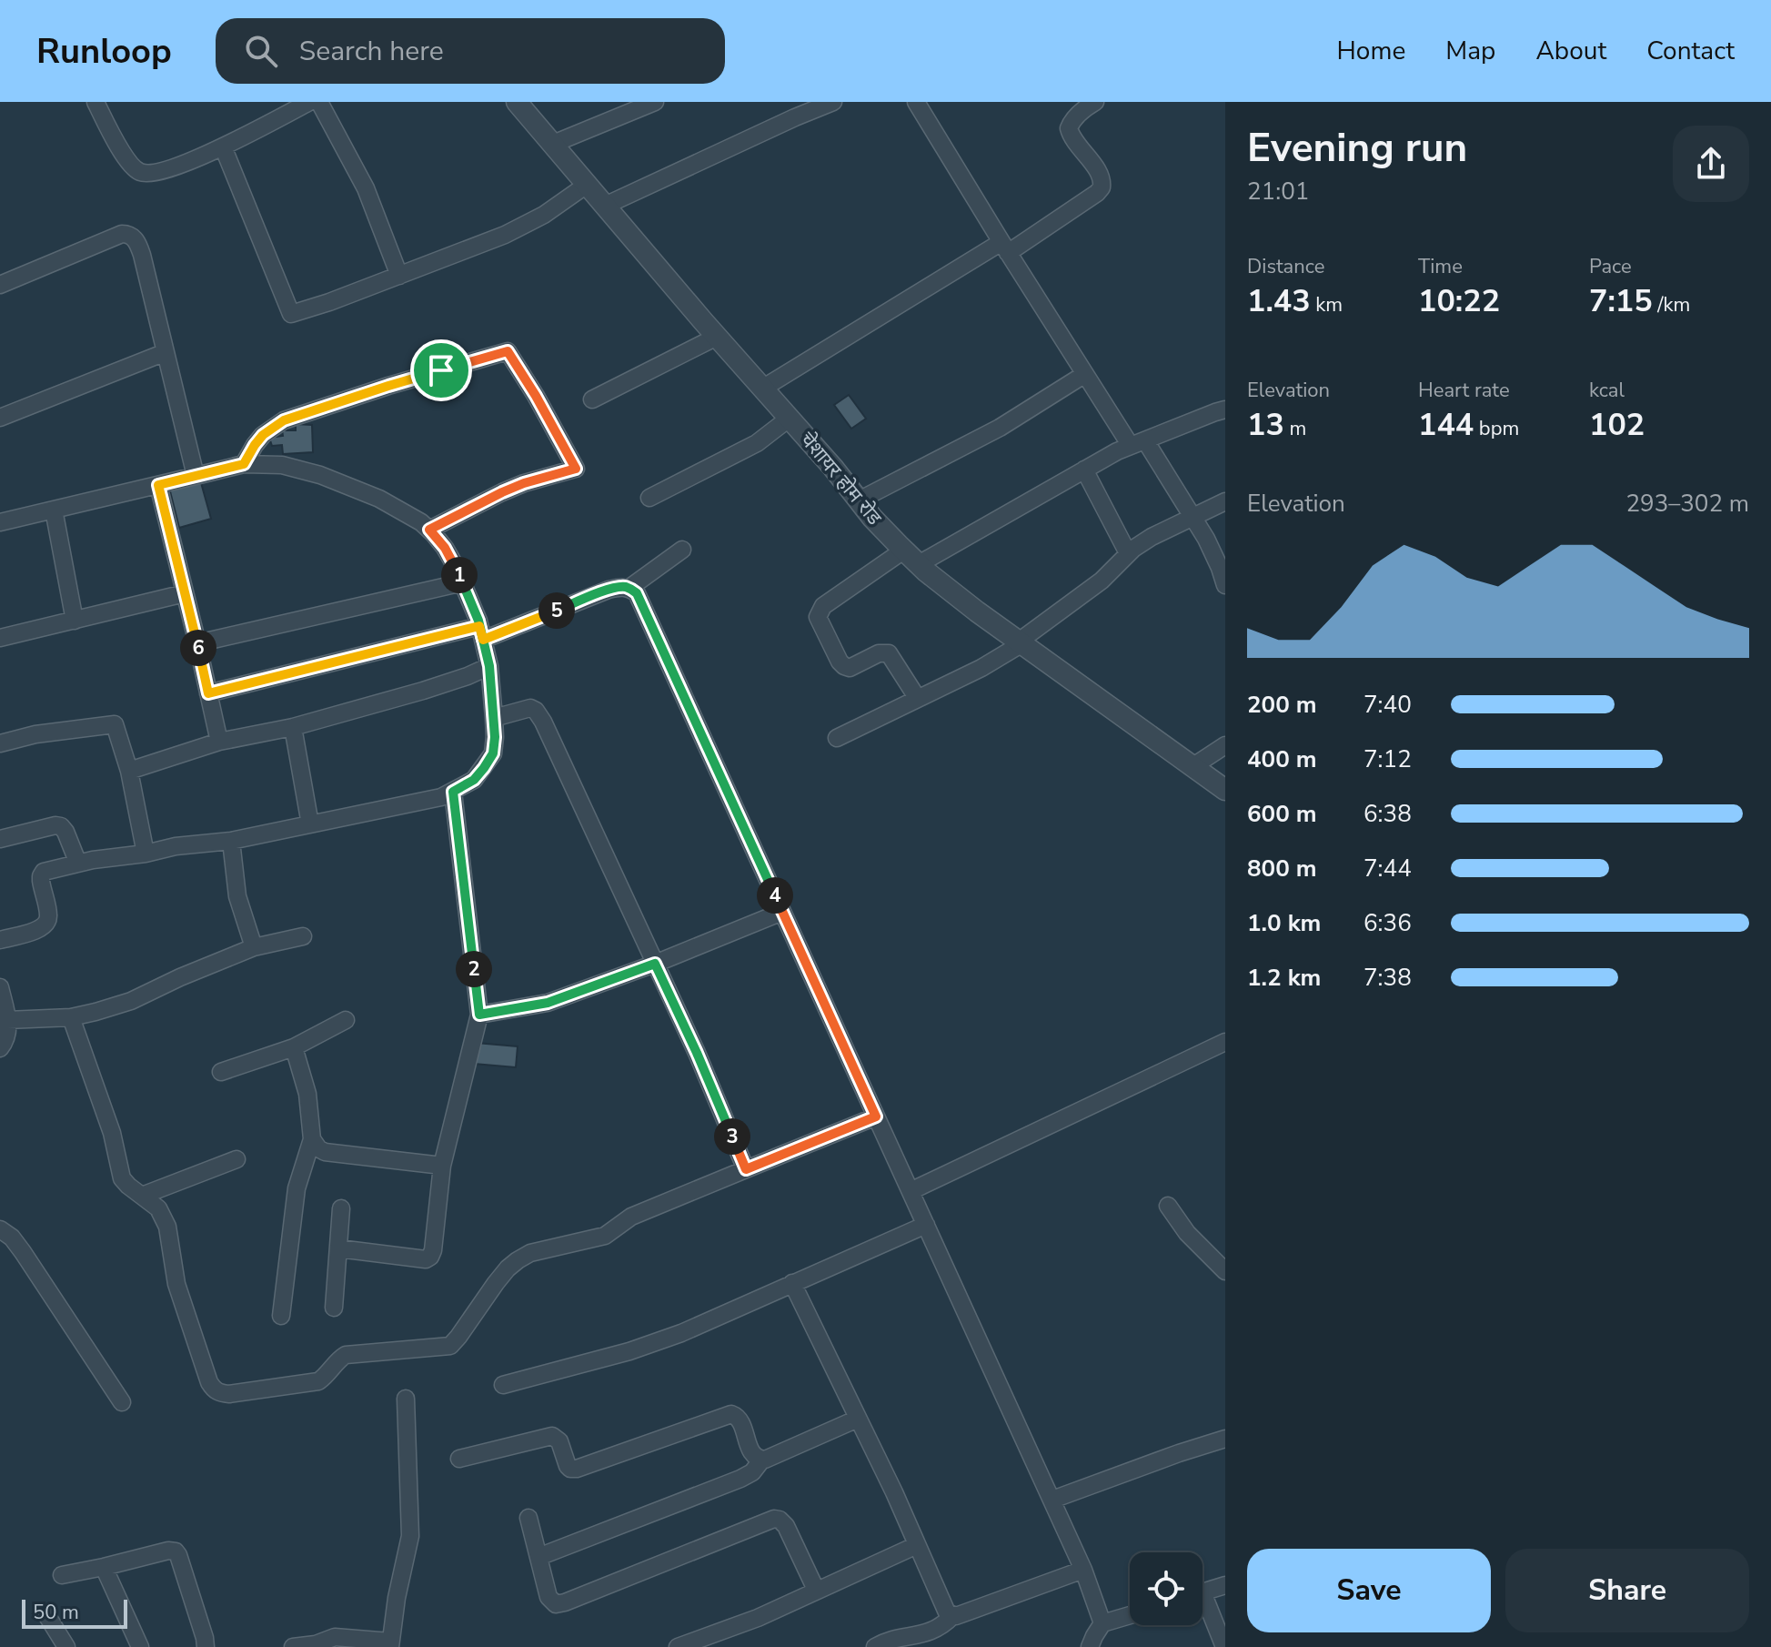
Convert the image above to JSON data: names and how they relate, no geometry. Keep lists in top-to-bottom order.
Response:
{
  "streets": {
    "street": ["चेशायर होम रोड"]
  },
  "scale_bar": "50 m",
  "page": {
    "header": "Runloop",
    "search": "Search here",
    "nav": [
      "Home",
      "Map",
      "About",
      "Contact"
    ],
    "heading": ["Evening run", "21:01"],
    "stats": [
      ["Distance", "1.43 km"],
      ["Time", "10:22"],
      ["Pace", "7:15 /km"],
      ["Elevation", "13 m"],
      ["Heart rate", "144 bpm"],
      ["kcal", "102"]
    ],
    "chart": ["Elevation", "293–302 m"],
    "pins": [
      "1",
      "5",
      "6",
      "4",
      "2",
      "3"
    ],
    "list": [
      {
        "name": "200 m",
        "note": "7:40"
      },
      {
        "name": "400 m",
        "note": "7:12"
      },
      {
        "name": "600 m",
        "note": "6:38"
      },
      {
        "name": "800 m",
        "note": "7:44"
      },
      {
        "name": "1.0 km",
        "note": "6:36"
      },
      {
        "name": "1.2 km",
        "note": "7:38"
      }
    ],
    "buttons": ["Save", "Share"],
    "scale": "50 m"
  }
}
